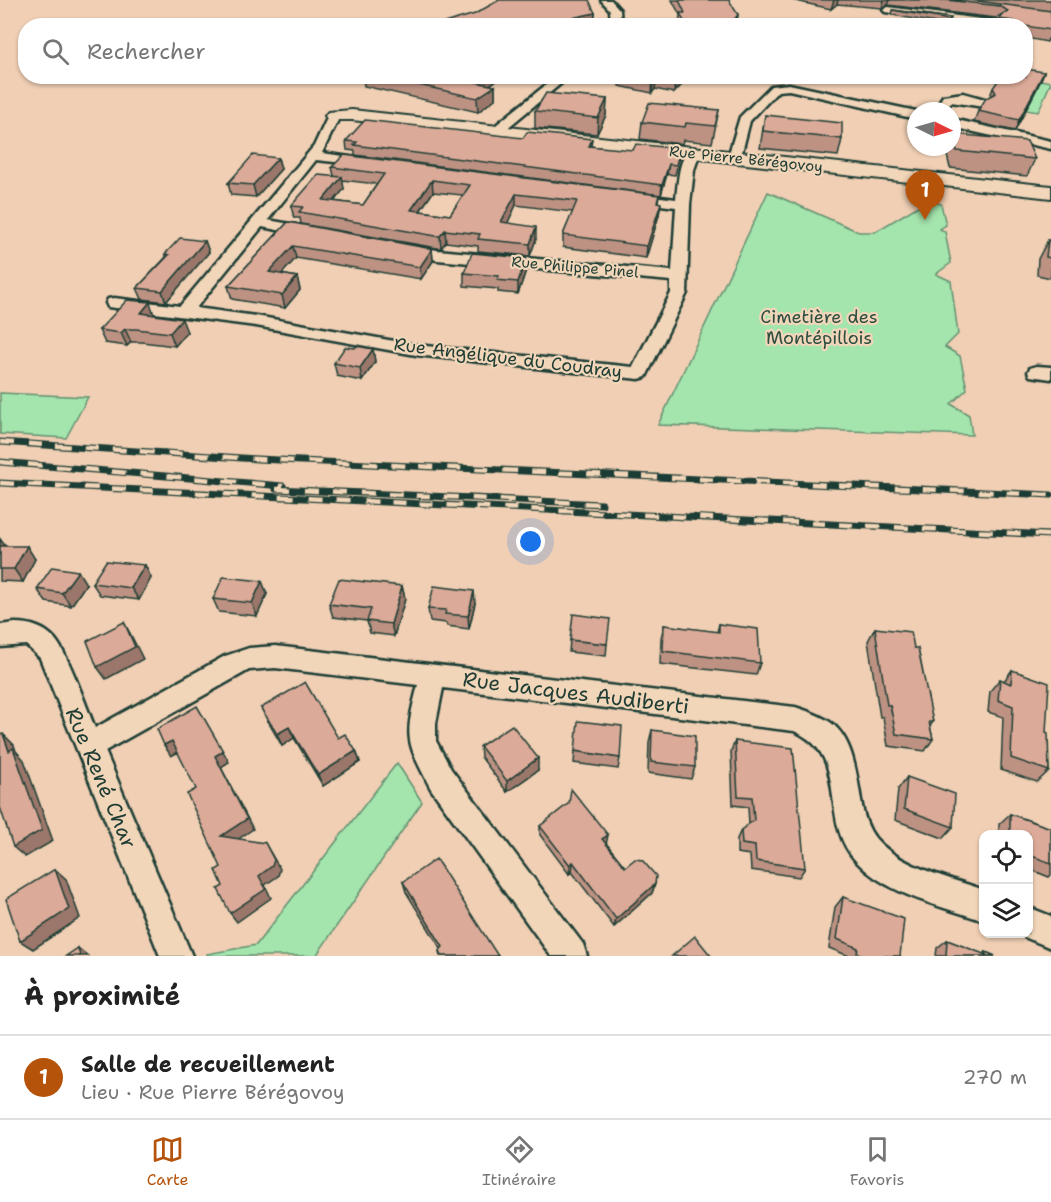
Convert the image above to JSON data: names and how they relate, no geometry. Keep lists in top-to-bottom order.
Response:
{
  "streets": {
    "street": [
      "Rue Pierre Bérégovoy",
      "Rue Philippe Pinel",
      "Rue Angélique du Coudray",
      "Rue Jacques Audiberti",
      "Rue René Char"
    ]
  },
  "crossings": [
    ["Rue Pierre Bérégovoy", "Rue Angélique du Coudray"],
    ["Rue Philippe Pinel", "Rue Angélique du Coudray"],
    ["Rue Jacques Audiberti", "Rue René Char"]
  ],
  "parks": ["Cimetière des Montépillois"],
  "north": "right",
  "page": {
    "search": "Rechercher",
    "pins": "1",
    "heading": "À proximité",
    "list": [
      {
        "mark": "1",
        "name": "Salle de recueillement",
        "note": "Lieu · Rue Pierre Bérégovoy",
        "value": "270 m"
      }
    ],
    "nav": ["Carte", "Itinéraire", "Favoris"]
  }
}
